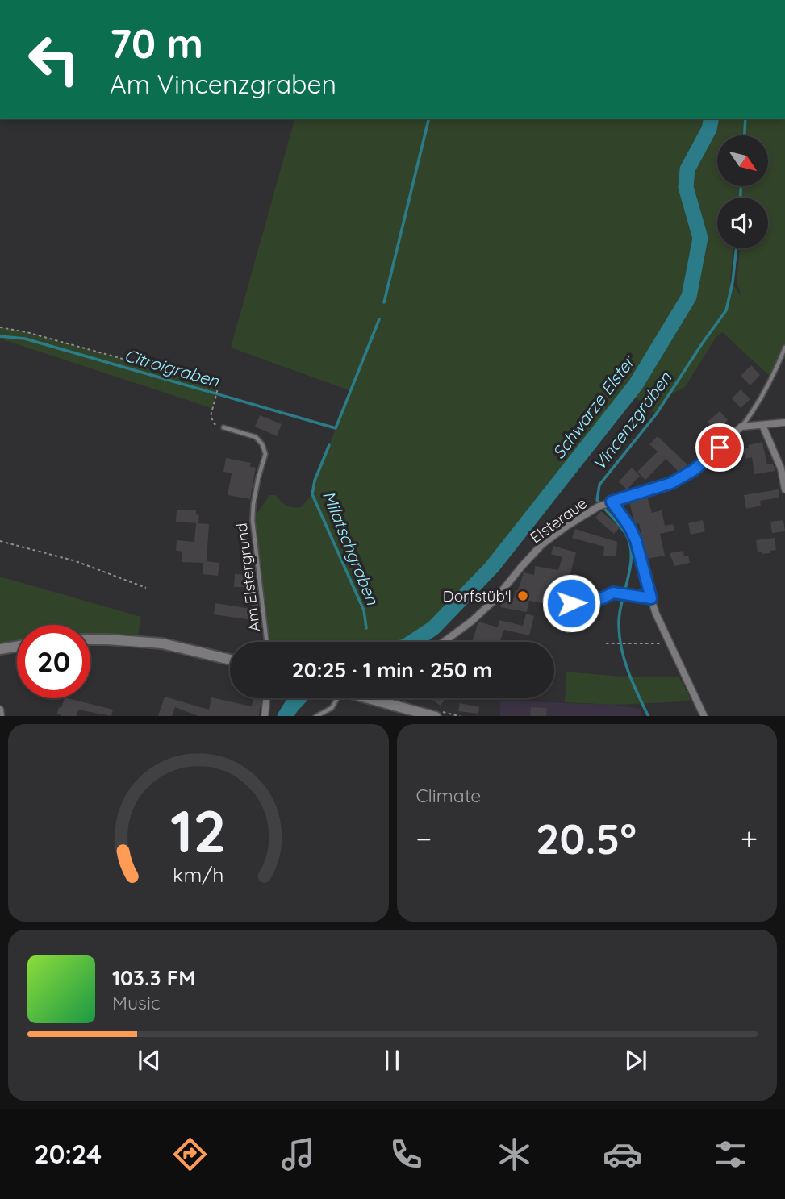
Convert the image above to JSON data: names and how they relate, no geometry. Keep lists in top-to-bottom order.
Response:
{
  "streets": {
    "street": ["Elsteraue"],
    "lane": ["Am Elstergrund"]
  },
  "water": [
    "Citroigraben",
    "Schwarze Elster",
    "Vincenzgraben",
    "Milatschgraben"
  ],
  "places": ["Dorfstüb'l"],
  "north": "bottom right",
  "page": {
    "turn": ["70 m", "Am Vincenzgraben"],
    "limit": "20",
    "trip": "20:25 · 1 min · 250 m",
    "tile": "Climate",
    "heat": ["−", "20.5°", "+"],
    "song": ["103.3 FM", "Music"],
    "tabs": "20:24",
    "gauge": ["12", "km/h"]
  }
}
